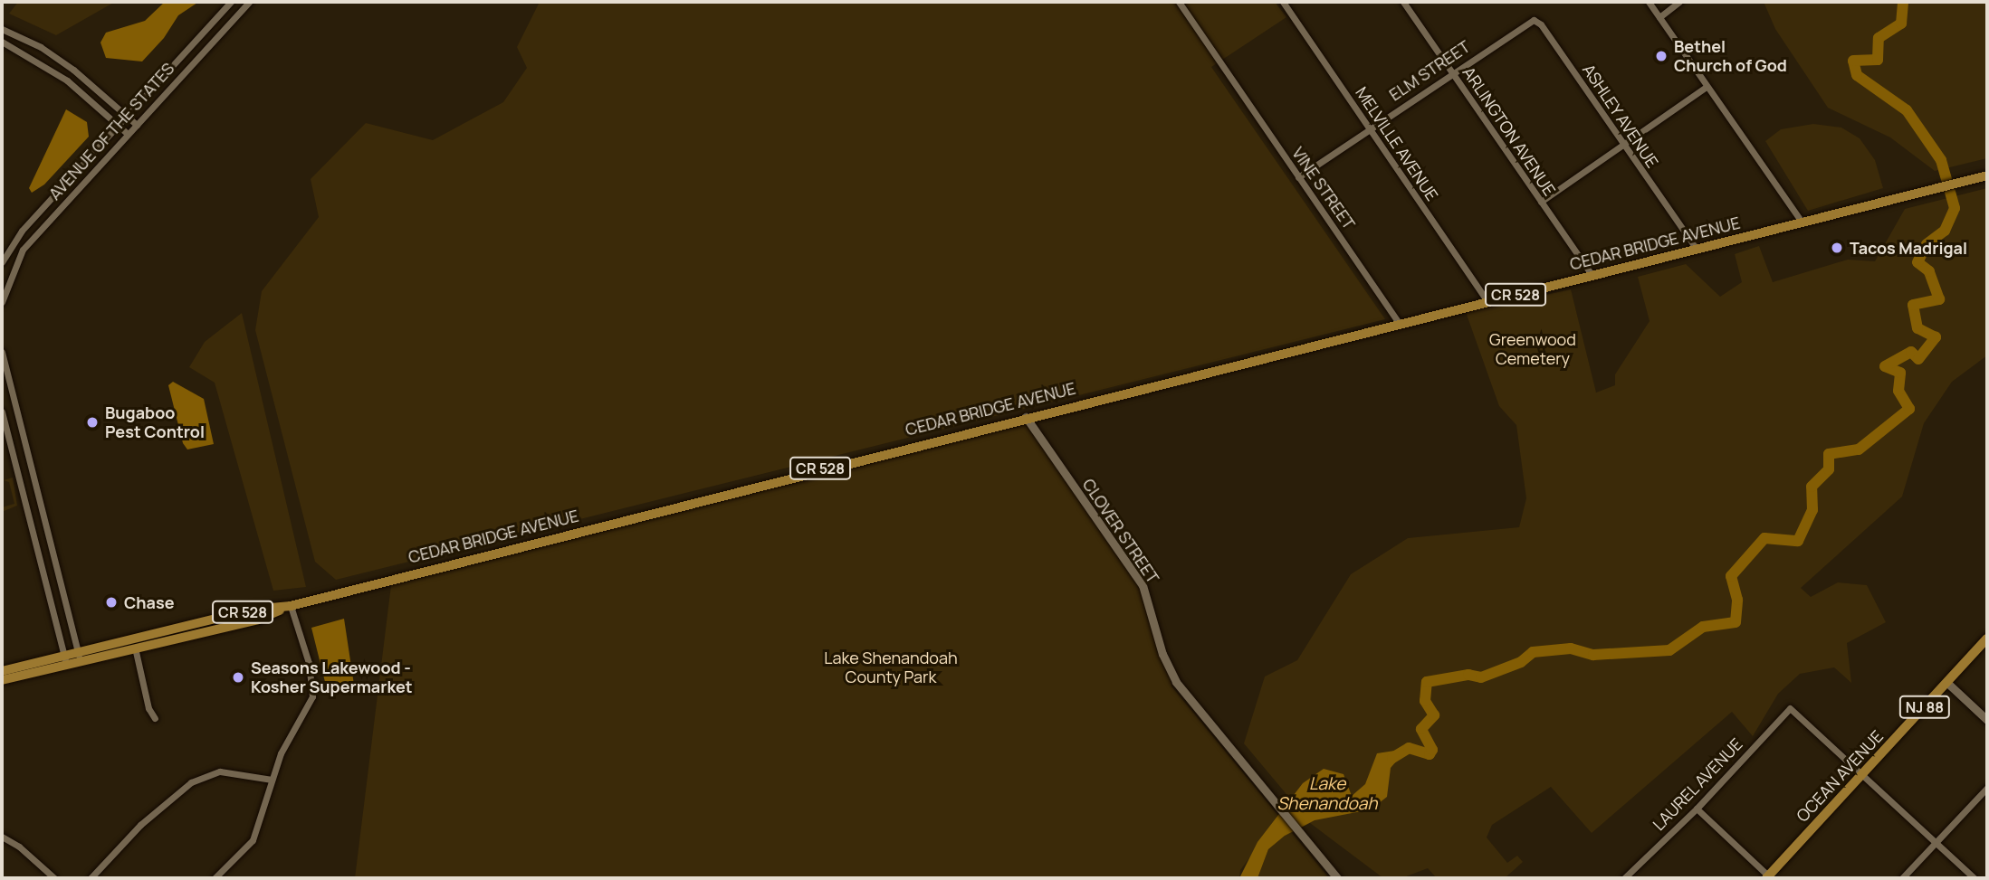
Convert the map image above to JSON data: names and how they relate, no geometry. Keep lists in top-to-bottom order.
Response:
{
  "streets": {
    "main road": [
      "CEDAR BRIDGE AVENUE",
      "CR 528",
      "NJ 88",
      "OCEAN AVENUE"
    ],
    "street": [
      "ELM STREET",
      "ASHLEY AVENUE",
      "AVENUE OF THE STATES",
      "ARLINGTON AVENUE",
      "MELVILLE AVENUE",
      "VINE STREET",
      "CLOVER STREET",
      "LAUREL AVENUE"
    ]
  },
  "crossings": [
    ["ELM STREET", "ASHLEY AVENUE"],
    ["ELM STREET", "ARLINGTON AVENUE"],
    ["ELM STREET", "MELVILLE AVENUE"],
    ["ELM STREET", "VINE STREET"],
    ["ASHLEY AVENUE", "CEDAR BRIDGE AVENUE"],
    ["ARLINGTON AVENUE", "CEDAR BRIDGE AVENUE"],
    ["MELVILLE AVENUE", "CEDAR BRIDGE AVENUE"],
    ["VINE STREET", "CEDAR BRIDGE AVENUE"],
    ["CEDAR BRIDGE AVENUE", "CLOVER STREET"],
    ["OCEAN AVENUE", "LAUREL AVENUE"]
  ],
  "water": ["Lake Shenandoah"],
  "parks": ["Greenwood Cemetery", "Lake Shenandoah County Park"],
  "places": [
    "Bethel Church of God",
    "Tacos Madrigal",
    "Bugaboo Pest Control",
    "Chase",
    "Seasons Lakewood - Kosher Supermarket"
  ]
}
